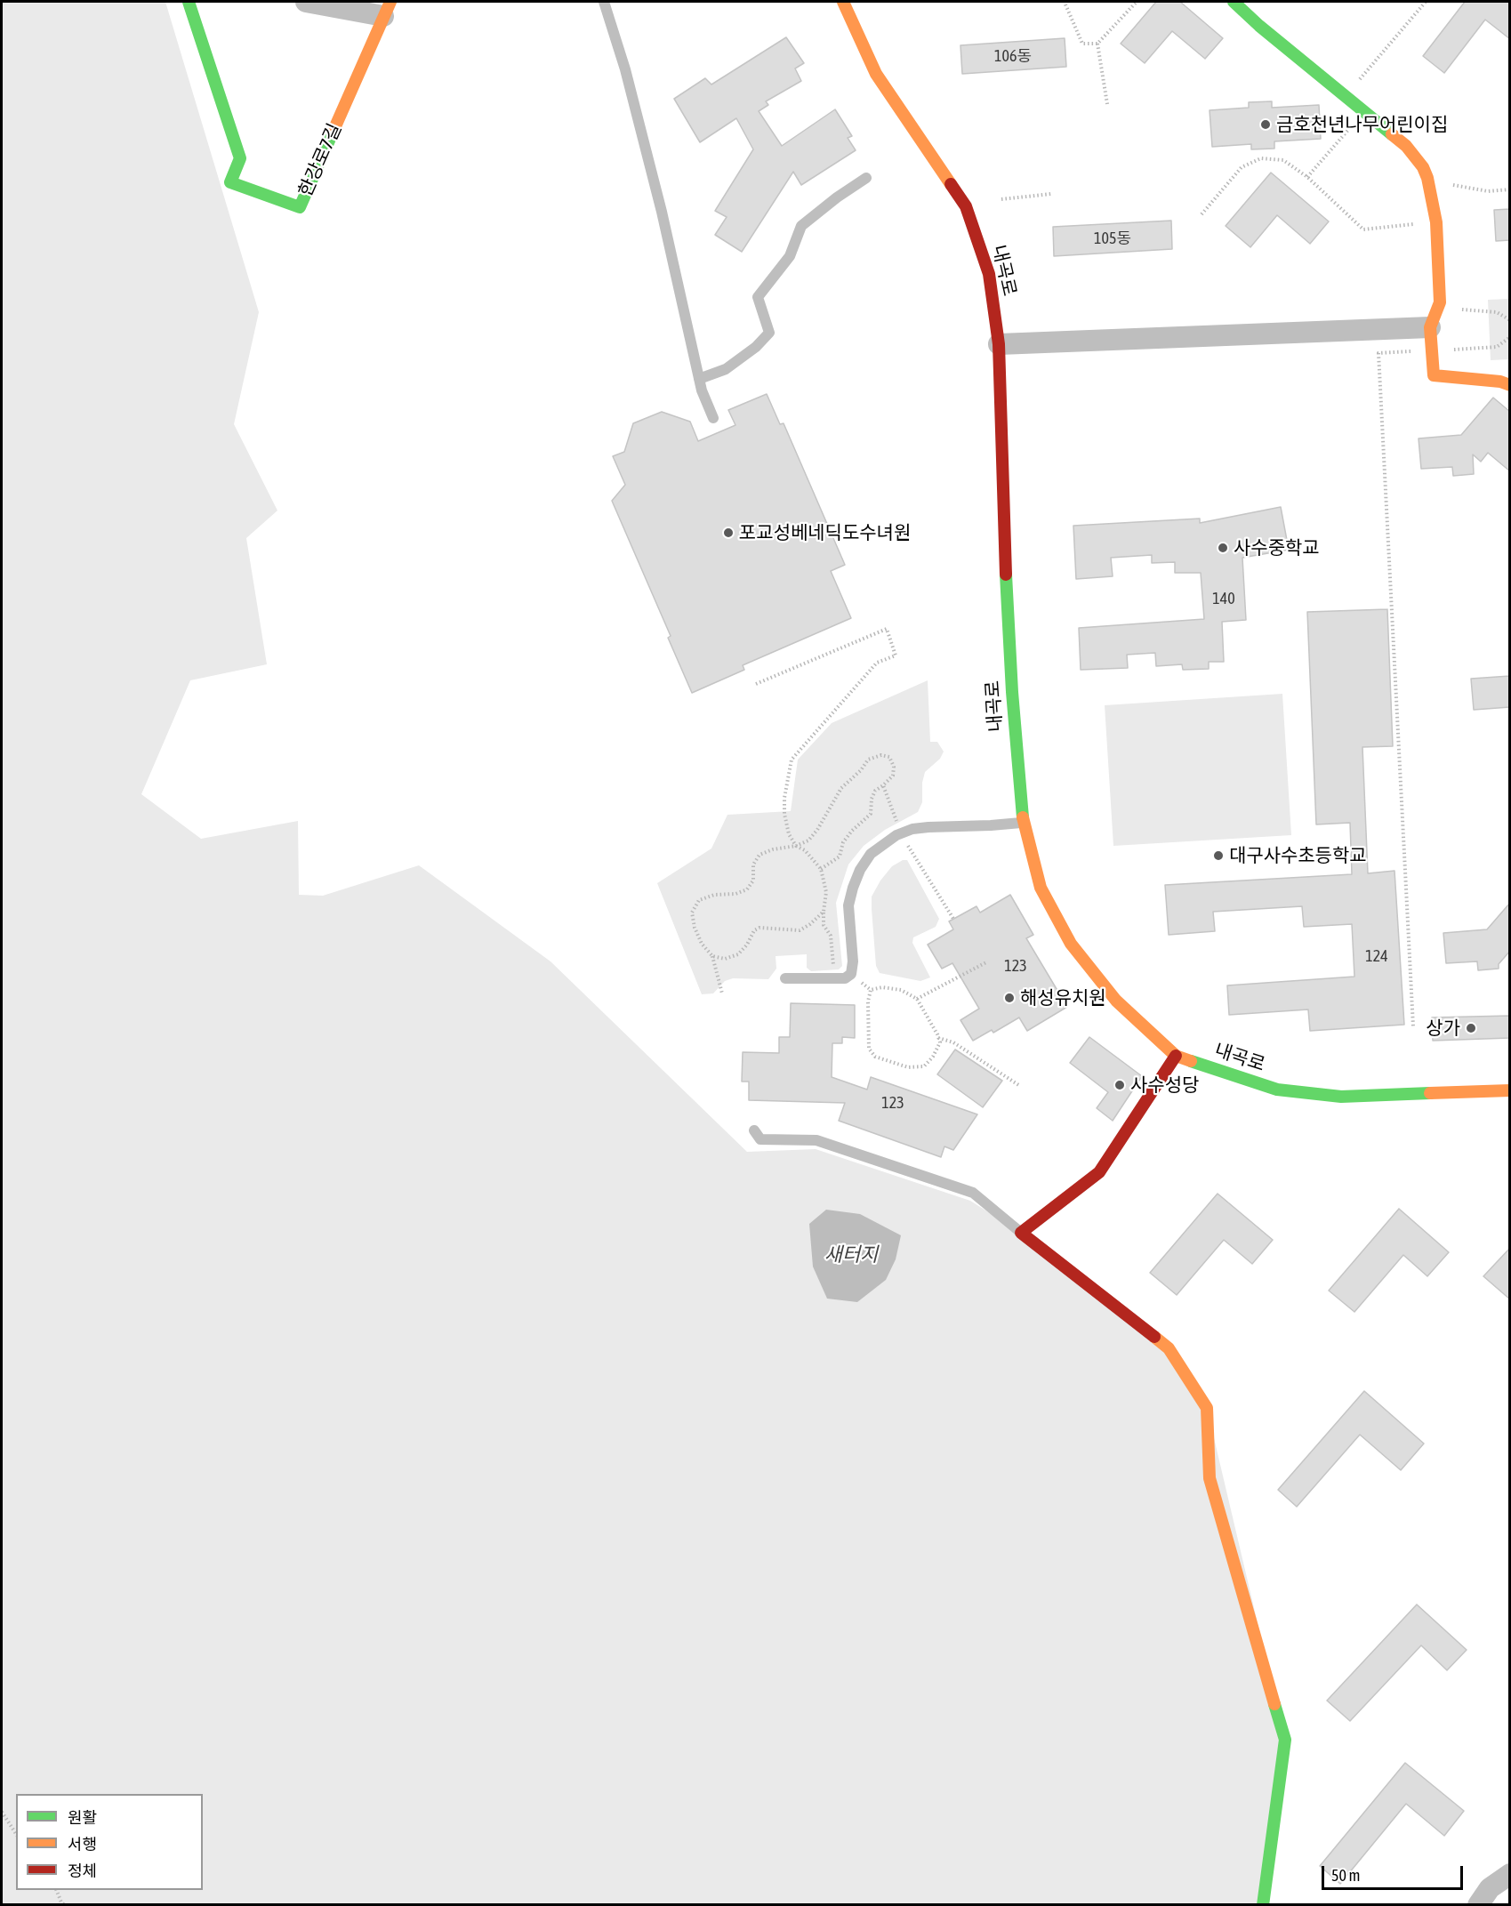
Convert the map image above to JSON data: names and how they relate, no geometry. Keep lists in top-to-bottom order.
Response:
{
  "streets": {
    "street": ["한강로7길", "내곡로"]
  },
  "water": ["새터지"],
  "places": [
    "금호천년나무어린이집",
    "포교성베네딕도수녀원",
    "사수중학교",
    "대구사수초등학교",
    "해성유치원",
    "상가",
    "사수성당"
  ],
  "house_numbers": [
    "106동",
    "105동",
    "140",
    "124",
    "123",
    "123"
  ],
  "legend": ["원활", "서행", "정체"],
  "scale_bar": "50 m"
}
